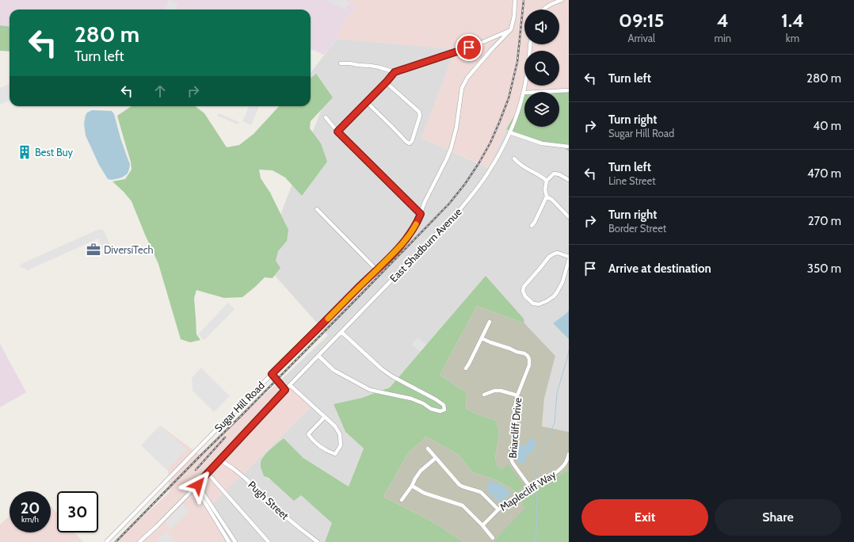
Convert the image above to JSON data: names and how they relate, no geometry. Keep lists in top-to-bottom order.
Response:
{
  "streets": {
    "street": [
      "East Shadburn Avenue",
      "Sugar Hill Road",
      "Briarcliff Drive",
      "Maplecliff Way",
      "Pugh Street"
    ]
  },
  "crossings": [
    ["East Shadburn Avenue", "Pugh Street"],
    ["Briarcliff Drive", "Maplecliff Way"]
  ],
  "places": {
    "building": ["Best Buy"],
    "office": ["DiversiTech"]
  },
  "page": {
    "eta": [
      "09:15",
      "Arrival",
      "4",
      "min",
      "1.4",
      "km"
    ],
    "turn": ["280 m", "Turn left"],
    "list": [
      {
        "name": "Turn left",
        "value": "280 m"
      },
      {
        "name": "Turn right",
        "note": "Sugar Hill Road",
        "value": "40 m"
      },
      {
        "name": "Turn left",
        "note": "Line Street",
        "value": "470 m"
      },
      {
        "name": "Turn right",
        "note": "Border Street",
        "value": "270 m"
      },
      {
        "name": "Arrive at destination",
        "value": "350 m"
      }
    ],
    "speed": "20 km/h",
    "limit": "30",
    "buttons": ["Exit", "Share"]
  }
}
